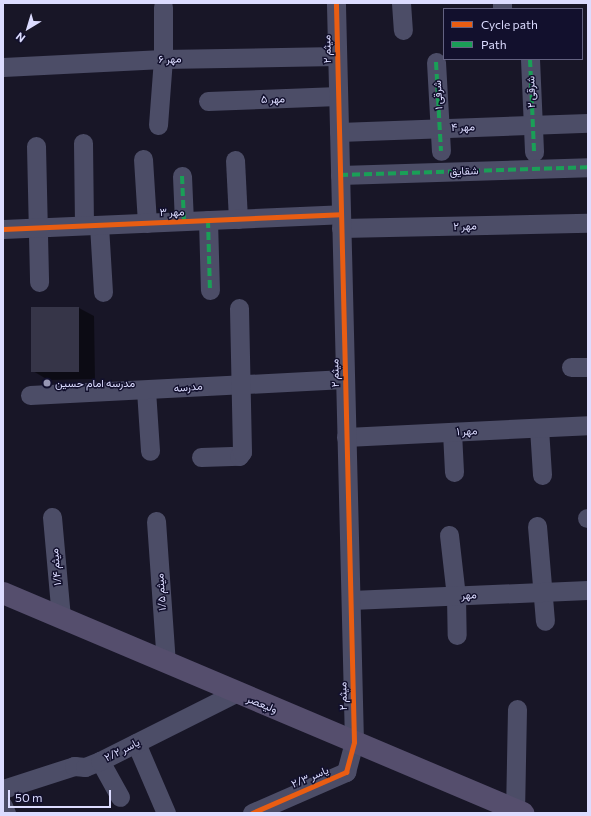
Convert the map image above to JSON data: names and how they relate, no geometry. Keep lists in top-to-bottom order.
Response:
{
  "streets": {
    "main road": ["ولیعصر"],
    "street": [
      "میثم ۲",
      "مهر ۶",
      "۲ شرقی",
      "۱ شرقی",
      "مهر ۵",
      "مهر ۴",
      "شقایق",
      "مهر ۳",
      "مهر ۲",
      "مدرسه",
      "مهر ۱",
      "میثم ۱/۴",
      "میثم ۱/۵",
      "مهر",
      "یاسر ۲/۲",
      "یاسر ۲/۳"
    ]
  },
  "crossings": [
    ["میثم ۲", "مهر ۶"],
    ["میثم ۲", "مهر ۵"],
    ["میثم ۲", "مهر ۴"],
    ["میثم ۲", "شقایق"],
    ["میثم ۲", "مهر ۳"],
    ["میثم ۲", "مهر ۲"],
    ["میثم ۲", "مدرسه"],
    ["میثم ۲", "مهر ۱"],
    ["میثم ۲", "مهر"],
    ["میثم ۲", "ولیعصر"],
    ["میثم ۲", "یاسر ۲/۳"],
    ["۲ شرقی", "مهر ۴"],
    ["۱ شرقی", "مهر ۴"],
    ["مهر ۳", "مهر ۲"],
    ["میثم ۱/۴", "ولیعصر"],
    ["میثم ۱/۵", "ولیعصر"],
    ["ولیعصر", "یاسر ۲/۲"],
    ["ولیعصر", "یاسر ۲/۳"]
  ],
  "places": ["مدرسه امام حسین"],
  "legend": ["Cycle path", "Path"],
  "scale_bar": "50 m",
  "north": "bottom left"
}
